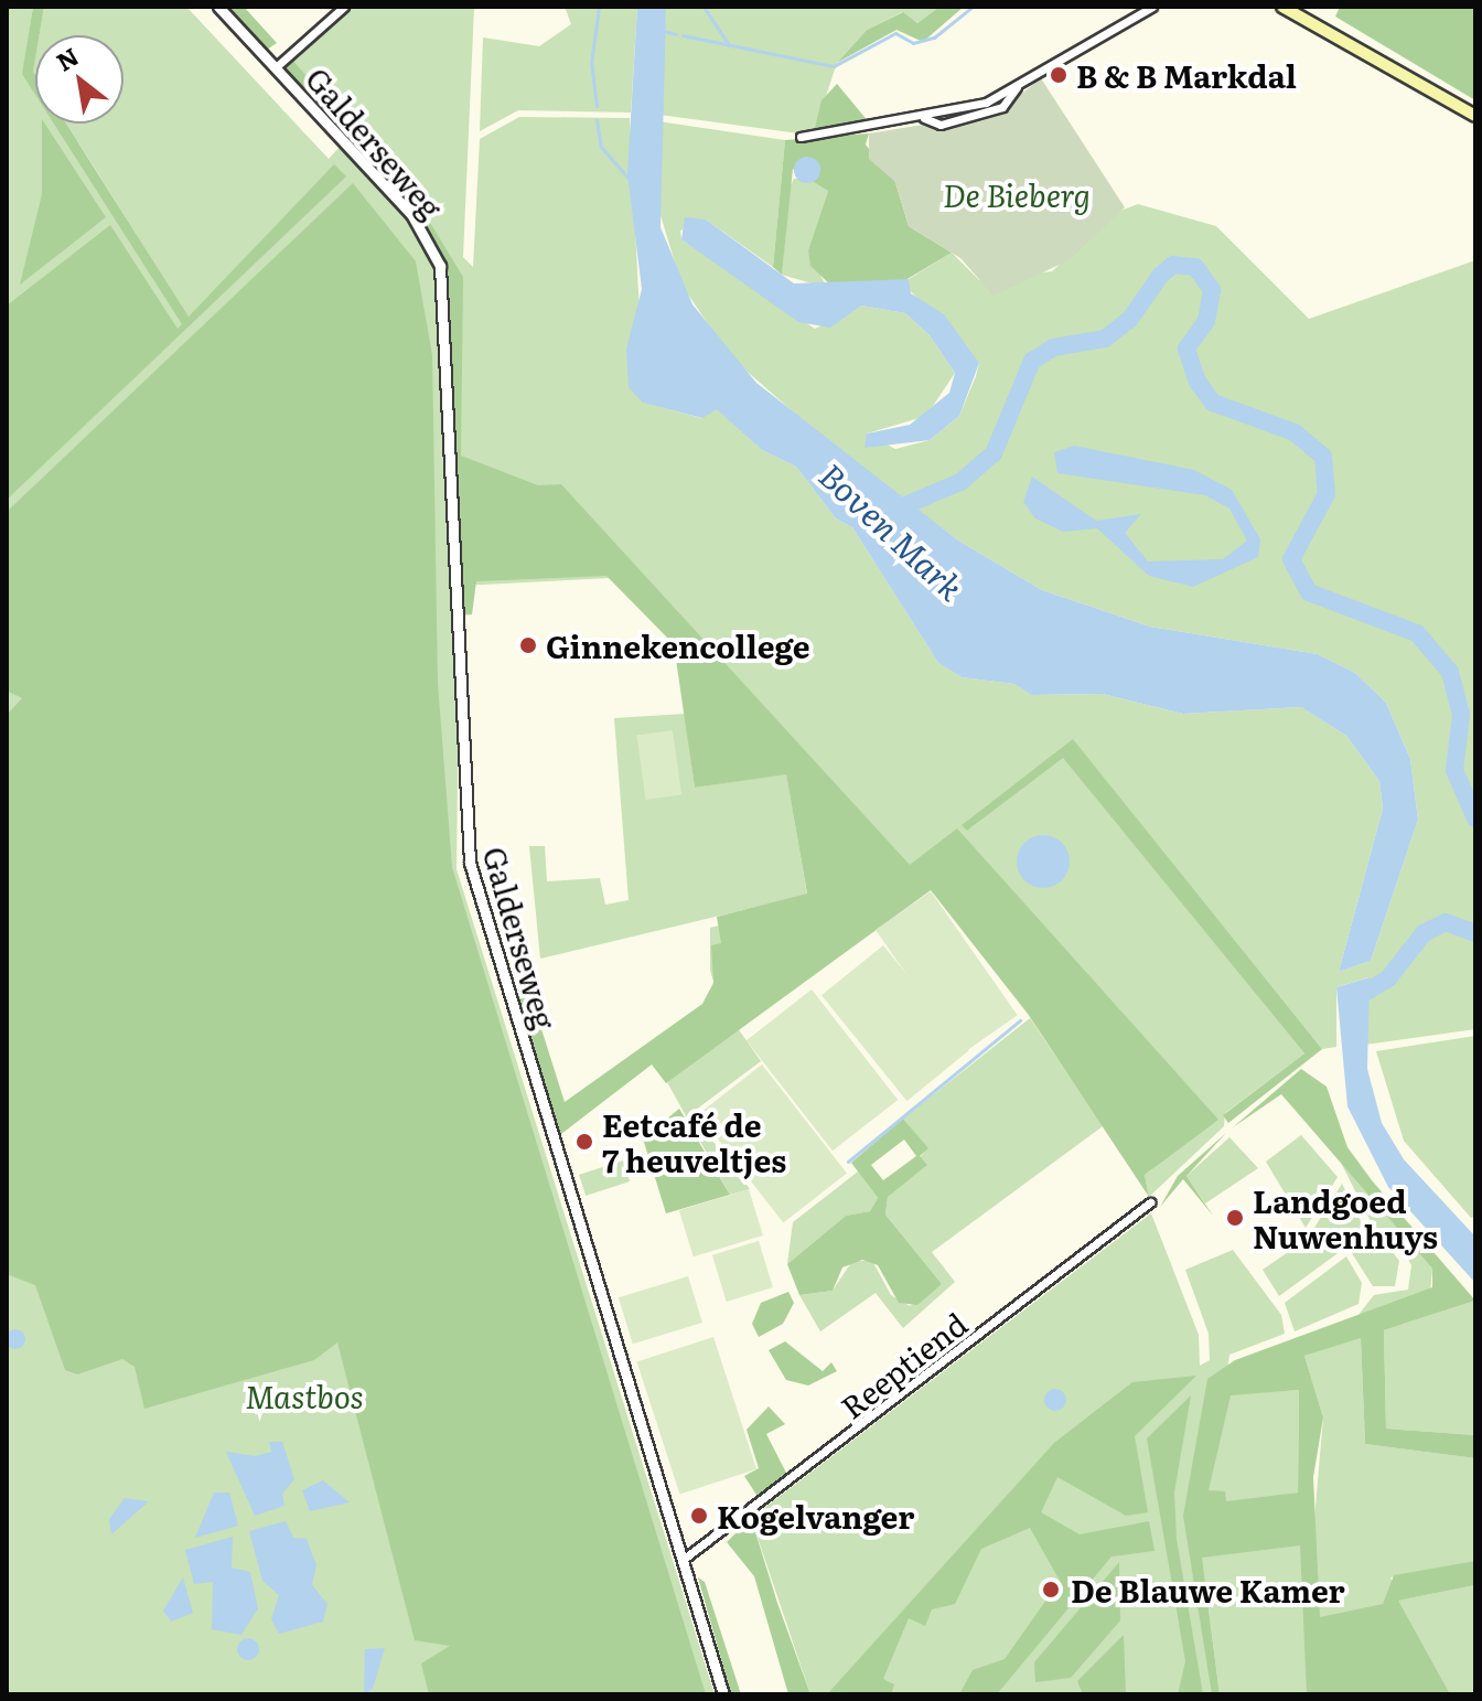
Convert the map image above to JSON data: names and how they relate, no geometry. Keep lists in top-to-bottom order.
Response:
{
  "streets": {
    "street": ["Galderseweg", "Reeptiend"]
  },
  "crossings": [
    ["Galderseweg", "Reeptiend"]
  ],
  "water": ["Boven Mark"],
  "parks": ["De Bieberg", "Mastbos"],
  "places": [
    "B & B Markdal",
    "Ginnekencollege",
    "Eetcafé de 7 heuveltjes",
    "Landgoed Nuwenhuys",
    "Kogelvanger",
    "De Blauwe Kamer"
  ],
  "north": "top left"
}
